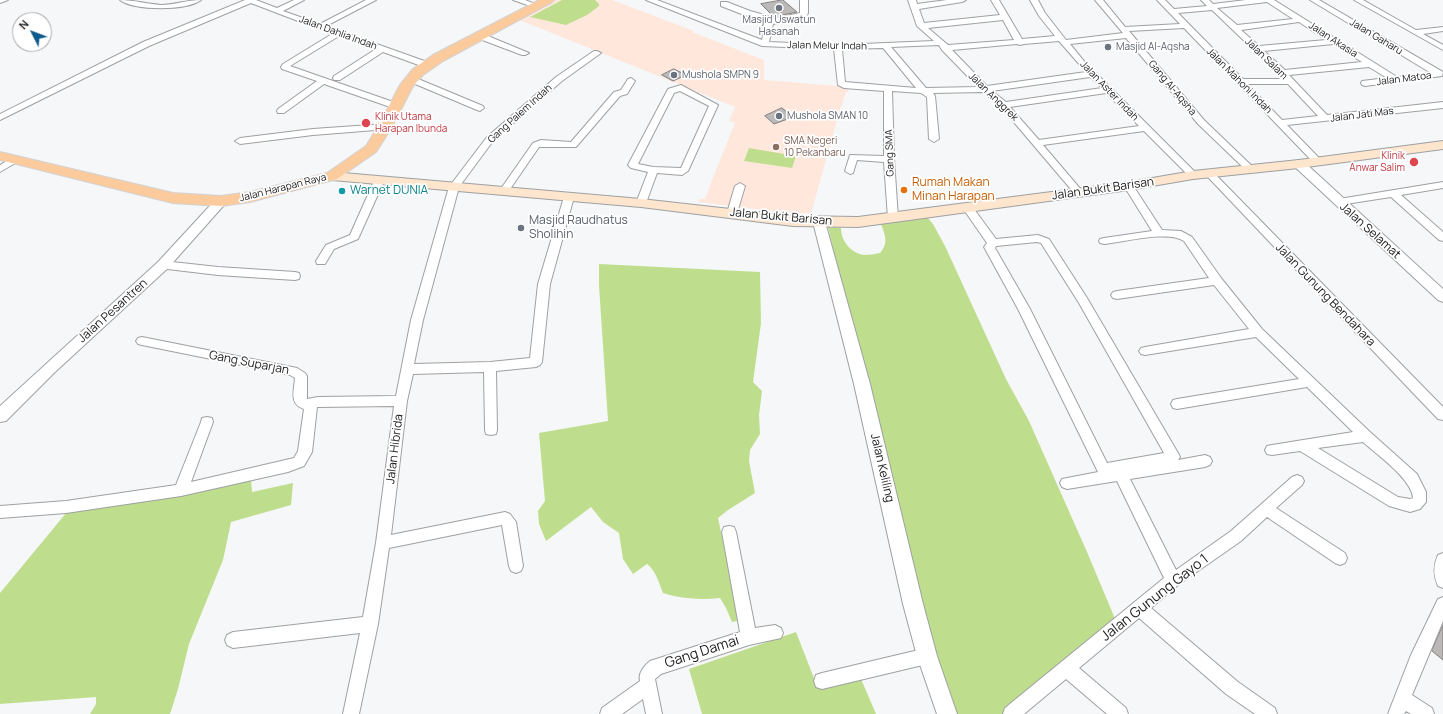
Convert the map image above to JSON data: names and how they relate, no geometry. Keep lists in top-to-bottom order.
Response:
{
  "streets": {
    "main road": ["Jalan Harapan Raya", "Jalan Bukit Barisan"],
    "street": [
      "Jalan Dahlia Indah",
      "Jalan Gaharu",
      "Jalan Akasia",
      "Jalan Melur Indah",
      "Jalan Salam",
      "Jalan Matoa",
      "Jalan Mahoni Indah",
      "Gang Al-Aqsha",
      "Jalan Aster Indah",
      "Jalan Anggrek",
      "Gang Palem Indah",
      "Jalan Jati Mas",
      "Gang SMA",
      "Jalan Selamat",
      "Jalan Gunung Bendahara",
      "Jalan Pesantren",
      "Gang Suparjan",
      "Jalan Hibrida",
      "Jalan Keliling",
      "Jalan Gunung Gayo 1",
      "Gang Damai"
    ]
  },
  "crossings": [
    ["Jalan Dahlia Indah", "Jalan Harapan Raya"],
    ["Jalan Gaharu", "Jalan Matoa"],
    ["Jalan Akasia", "Jalan Matoa"],
    ["Jalan Melur Indah", "Jalan Mahoni Indah"],
    ["Jalan Melur Indah", "Gang Al-Aqsha"],
    ["Jalan Melur Indah", "Jalan Aster Indah"],
    ["Jalan Melur Indah", "Jalan Anggrek"],
    ["Jalan Salam", "Jalan Jati Mas"],
    ["Jalan Mahoni Indah", "Jalan Jati Mas"],
    ["Jalan Mahoni Indah", "Jalan Bukit Barisan"],
    ["Gang Al-Aqsha", "Jalan Bukit Barisan"],
    ["Jalan Aster Indah", "Jalan Bukit Barisan"],
    ["Jalan Anggrek", "Jalan Bukit Barisan"],
    ["Gang Palem Indah", "Jalan Bukit Barisan"],
    ["Gang Palem Indah", "Jalan Hibrida"],
    ["Gang SMA", "Jalan Bukit Barisan"],
    ["Jalan Harapan Raya", "Jalan Bukit Barisan"],
    ["Jalan Harapan Raya", "Jalan Pesantren"],
    ["Jalan Bukit Barisan", "Jalan Selamat"],
    ["Jalan Bukit Barisan", "Jalan Gunung Bendahara"],
    ["Jalan Bukit Barisan", "Jalan Hibrida"],
    ["Jalan Bukit Barisan", "Jalan Keliling"]
  ],
  "places": [
    "Masjid Uswatun Hasanah",
    "Masjid Al-Aqsha",
    "Mushola SMPN 9",
    "Mushola SMAN 10",
    "Klinik Utama Harapan Ibunda",
    "SMA Negeri 10 Pekanbaru",
    "Klinik Anwar Salim",
    "Rumah Makan Minan Harapan",
    "Warnet DUNIA",
    "Masjid Raudhatus Sholihin"
  ],
  "north": "top left"
}
